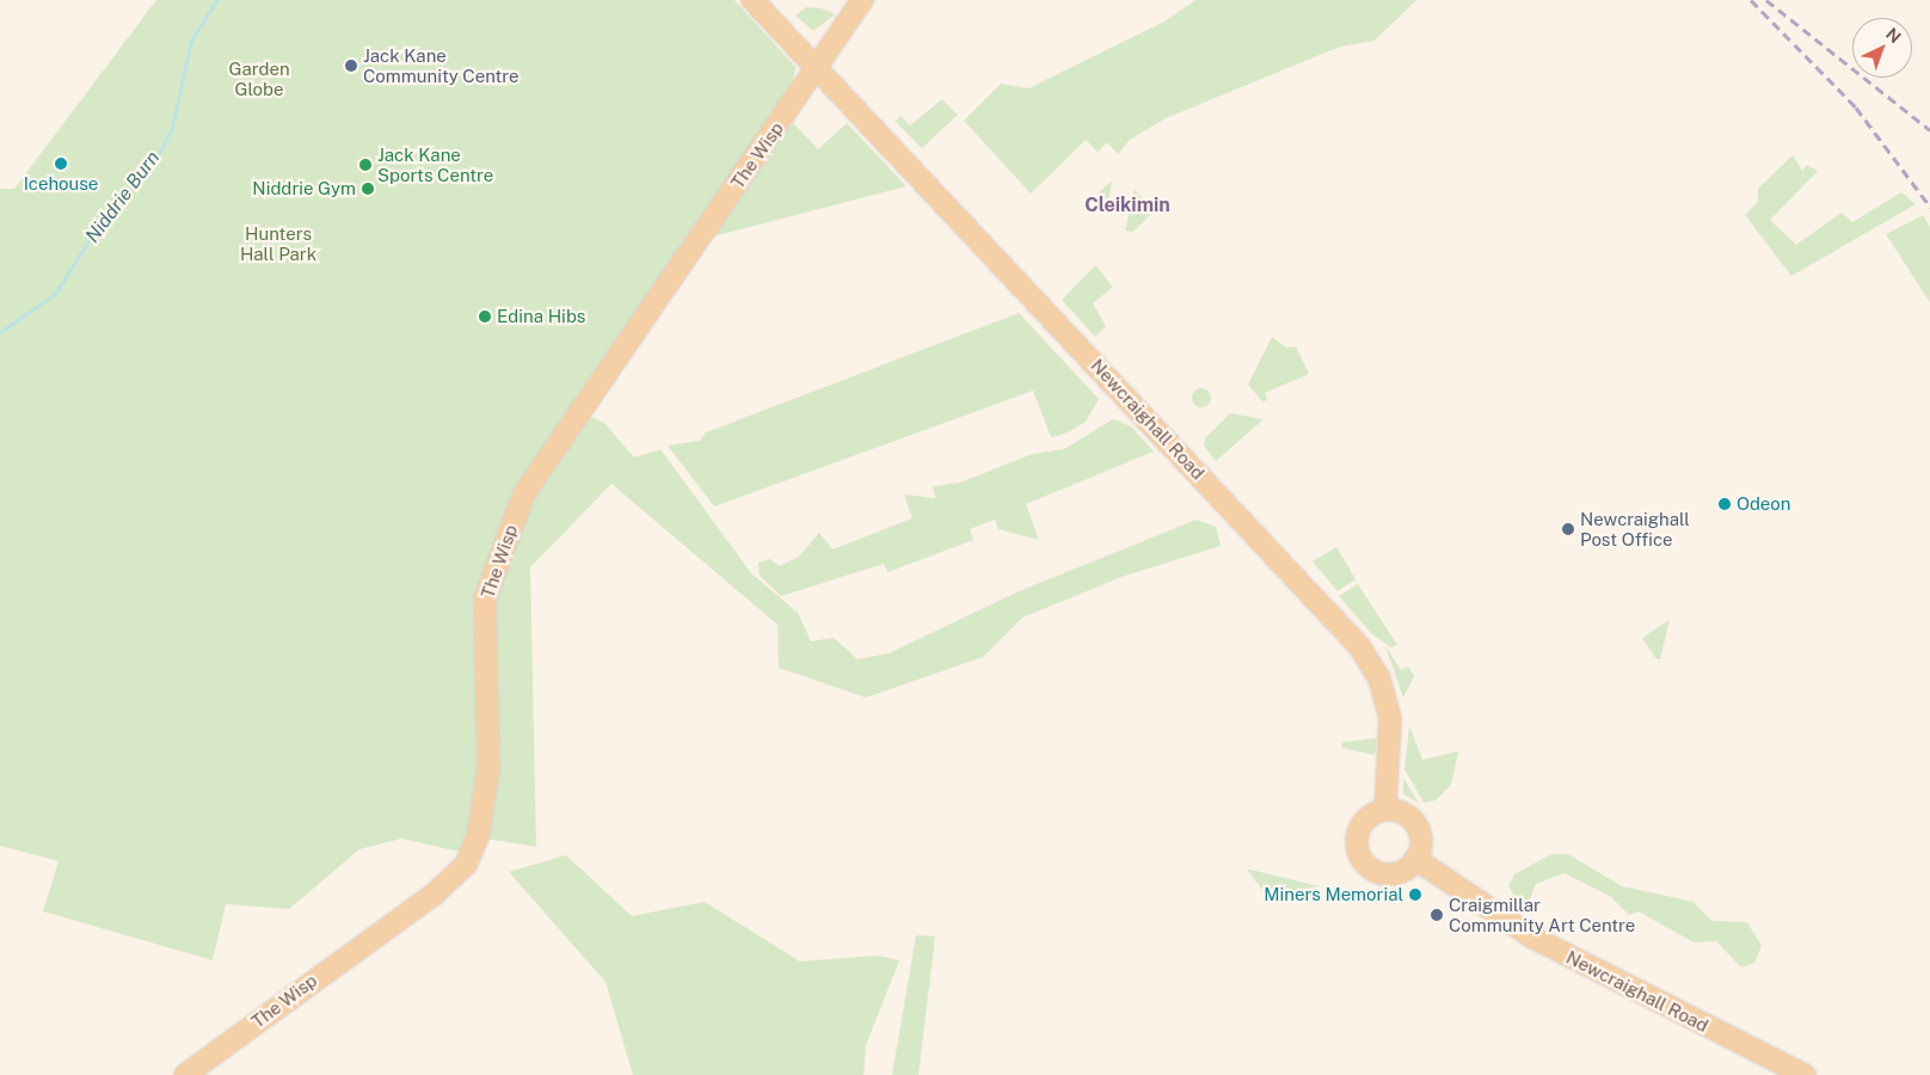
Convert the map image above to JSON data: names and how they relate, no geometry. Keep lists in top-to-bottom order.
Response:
{
  "streets": {
    "main road": ["The Wisp", "Newcraighall Road"]
  },
  "crossings": [
    ["The Wisp", "Newcraighall Road"]
  ],
  "districts": ["Cleikimin"],
  "water": ["Niddrie Burn"],
  "parks": ["Garden Globe", "Hunters Hall Park"],
  "places": [
    "Jack Kane Community Centre",
    "Icehouse",
    "Jack Kane Sports Centre",
    "Niddrie Gym",
    "Edina Hibs",
    "Odeon",
    "Newcraighall Post Office",
    "Miners Memorial",
    "Craigmillar Community Art Centre"
  ],
  "north": "top right"
}
